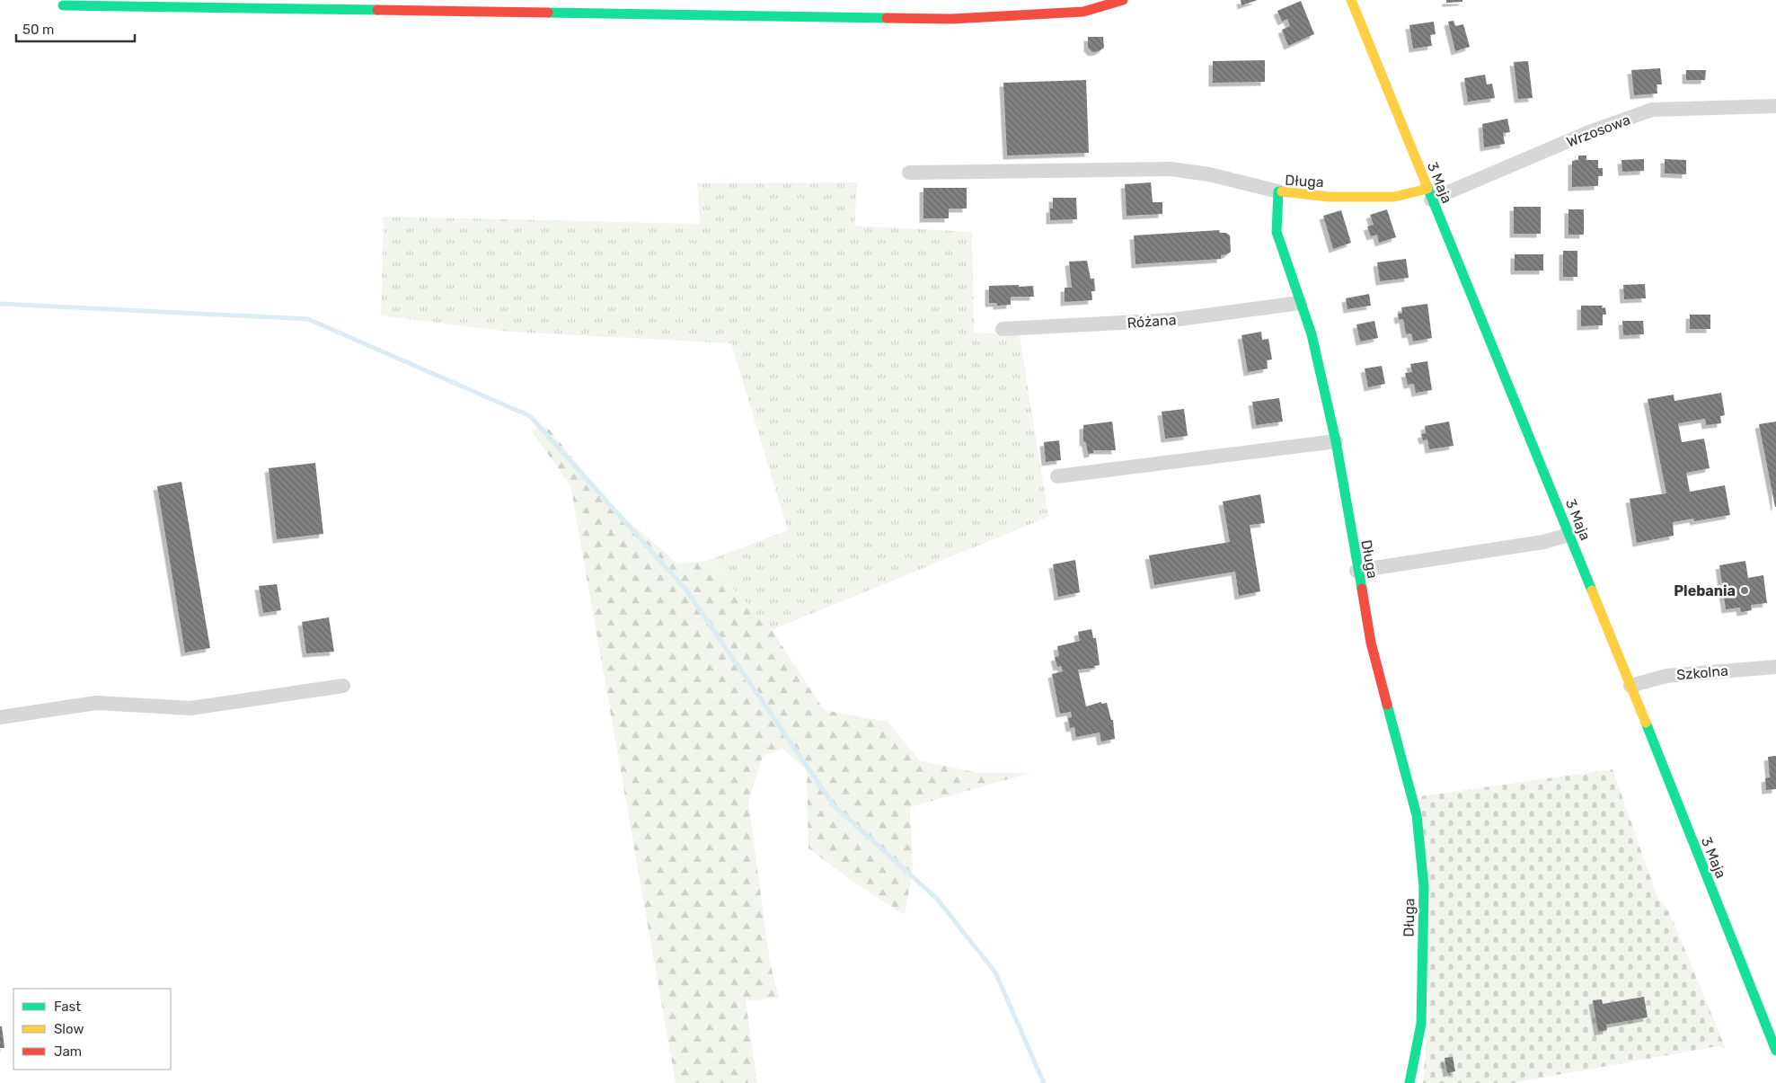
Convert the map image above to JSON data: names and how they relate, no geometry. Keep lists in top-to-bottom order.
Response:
{
  "streets": {
    "street": [
      "Wrzosowa",
      "Długa",
      "3 Maja",
      "Różana",
      "Szkolna"
    ]
  },
  "crossings": [
    ["Wrzosowa", "Długa"],
    ["Wrzosowa", "3 Maja"],
    ["Długa", "3 Maja"],
    ["Długa", "Różana"],
    ["3 Maja", "Szkolna"]
  ],
  "places": ["Plebania"],
  "legend": ["Fast", "Slow", "Jam"],
  "scale_bar": "50 m"
}
